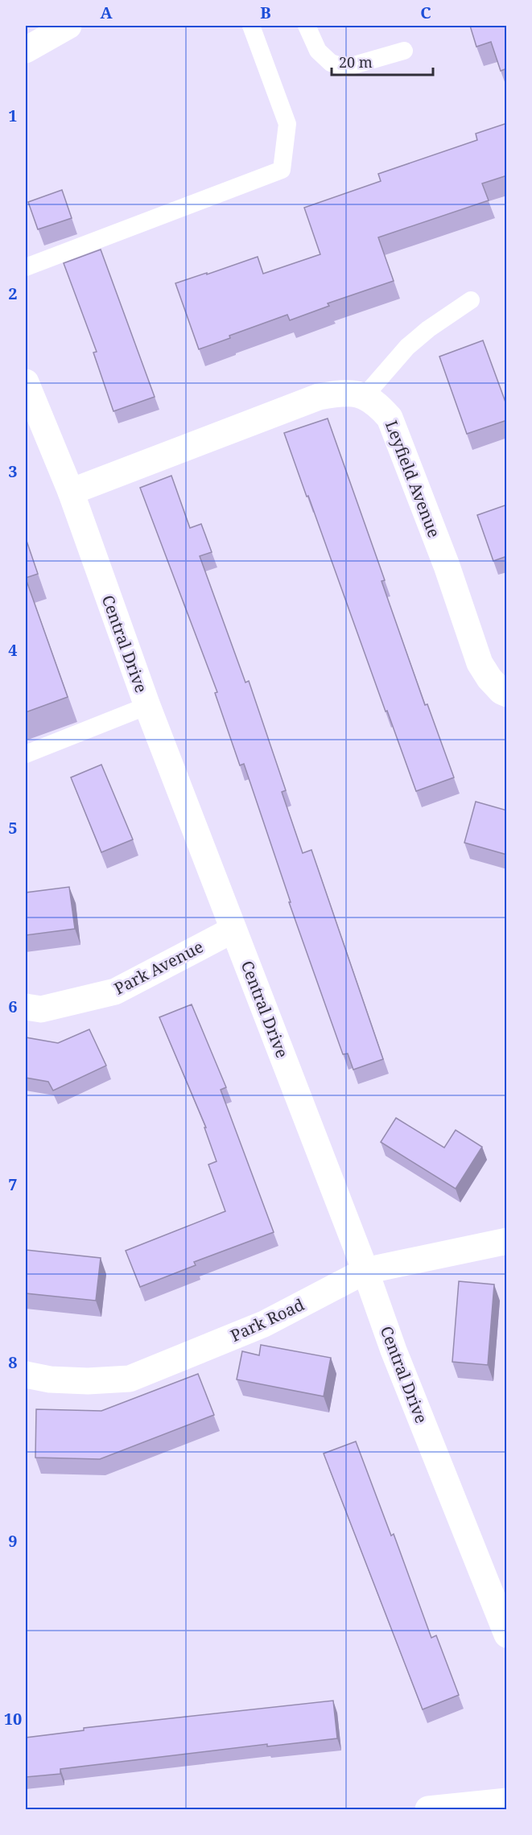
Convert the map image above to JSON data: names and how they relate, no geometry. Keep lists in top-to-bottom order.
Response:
{
  "streets": {
    "street": [
      "Leyfield Avenue",
      "Central Drive",
      "Park Avenue",
      "Park Road"
    ]
  },
  "crossings": [
    ["Central Drive", "Park Avenue"],
    ["Central Drive", "Park Road"]
  ],
  "scale_bar": "20 m",
  "grid": {
    "columns": ["A", "B", "C"],
    "rows": [
      "1",
      "2",
      "3",
      "4",
      "5",
      "6",
      "7",
      "8",
      "9",
      "10"
    ]
  }
}
